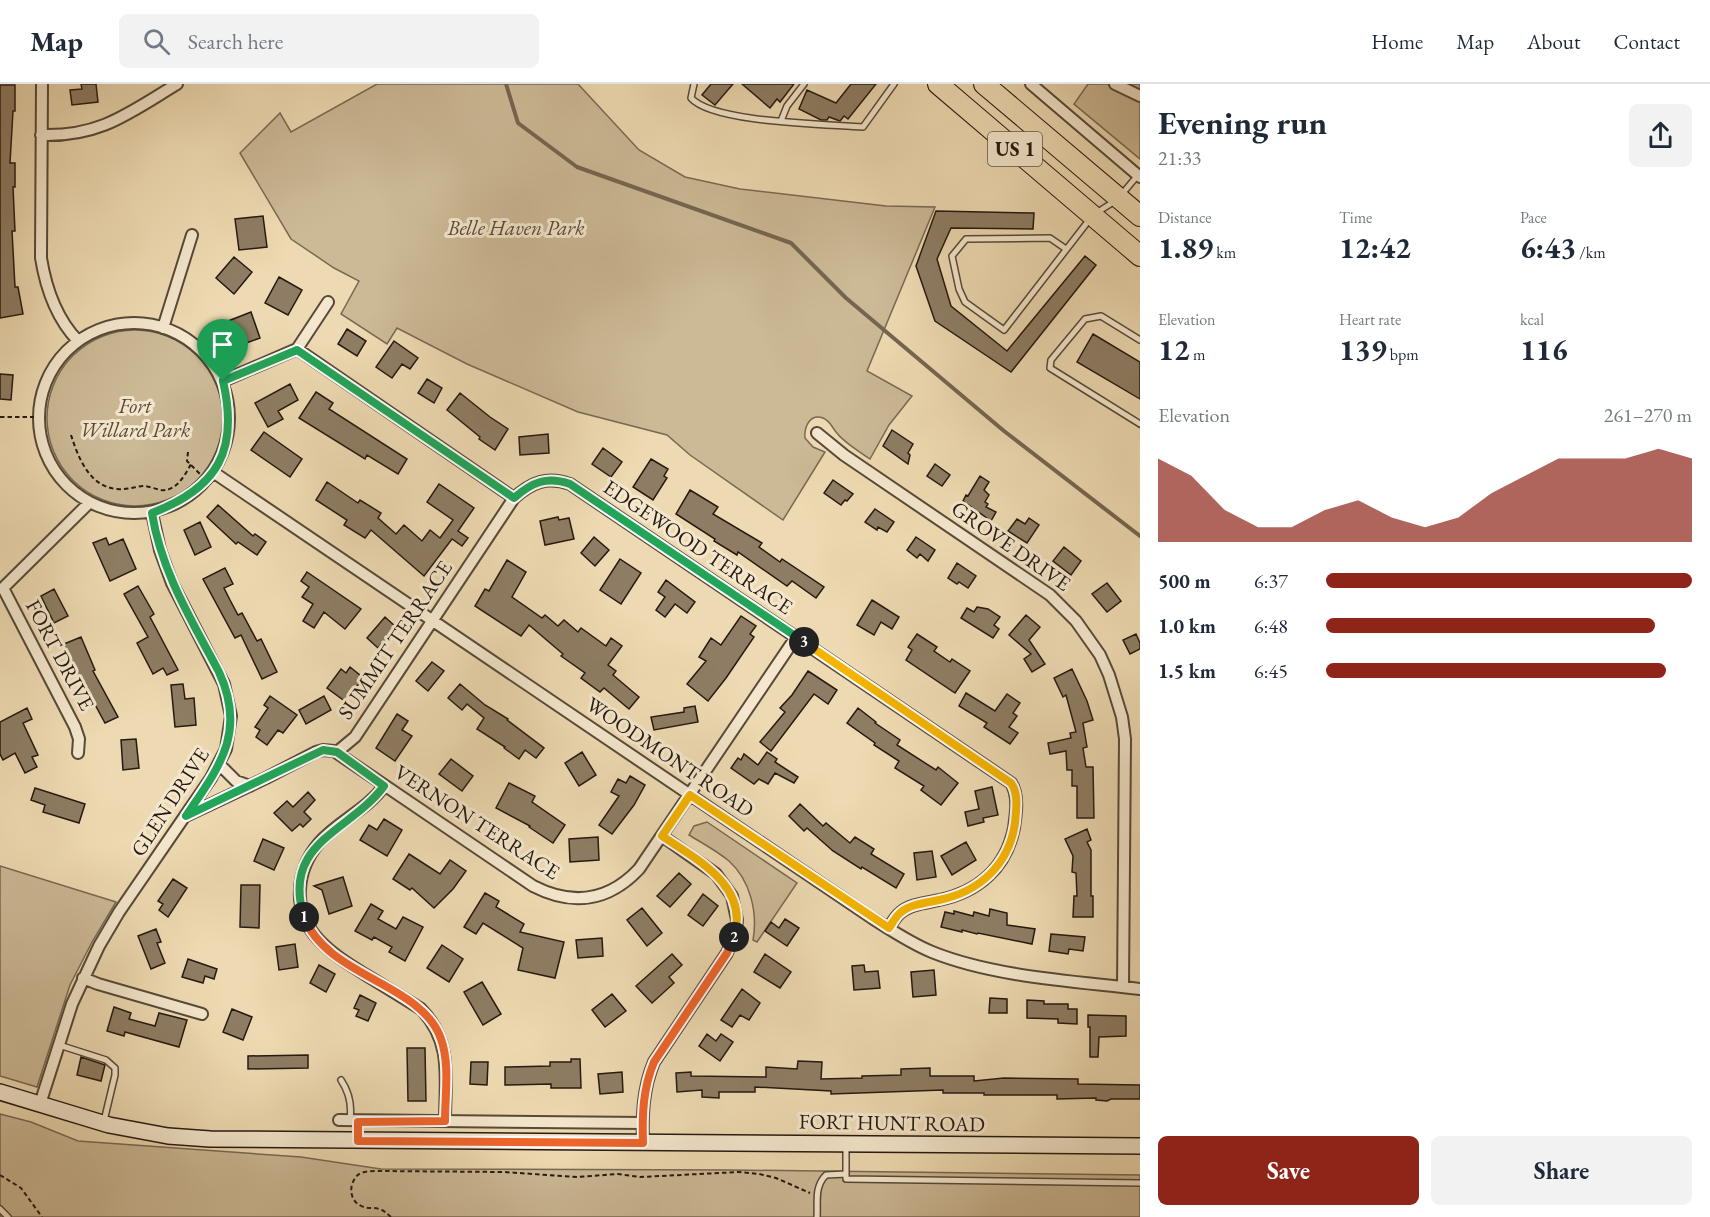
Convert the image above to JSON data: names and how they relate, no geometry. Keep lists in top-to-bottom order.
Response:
{
  "streets": {
    "highway": ["US 1"],
    "main road": ["FORT HUNT ROAD"],
    "street": [
      "GROVE DRIVE",
      "EDGEWOOD TERRACE",
      "SUMMIT TERRACE",
      "FORT DRIVE",
      "WOODMONT ROAD",
      "GLEN DRIVE",
      "VERNON TERRACE"
    ]
  },
  "crossings": [
    ["GROVE DRIVE", "WOODMONT ROAD"],
    ["EDGEWOOD TERRACE", "SUMMIT TERRACE"],
    ["EDGEWOOD TERRACE", "WOODMONT ROAD"],
    ["EDGEWOOD TERRACE", "VERNON TERRACE"],
    ["SUMMIT TERRACE", "WOODMONT ROAD"],
    ["SUMMIT TERRACE", "VERNON TERRACE"],
    ["FORT DRIVE", "WOODMONT ROAD"],
    ["FORT DRIVE", "GLEN DRIVE"],
    ["WOODMONT ROAD", "GLEN DRIVE"],
    ["WOODMONT ROAD", "VERNON TERRACE"],
    ["GLEN DRIVE", "FORT HUNT ROAD"]
  ],
  "parks": ["Belle Haven Park", "Fort Willard Park"],
  "page": {
    "header": "Map",
    "search": "Search here",
    "nav": [
      "Home",
      "Map",
      "About",
      "Contact"
    ],
    "heading": ["Evening run", "21:33"],
    "stats": [
      ["Distance", "1.89 km"],
      ["Time", "12:42"],
      ["Pace", "6:43 /km"],
      ["Elevation", "12 m"],
      ["Heart rate", "139 bpm"],
      ["kcal", "116"]
    ],
    "chart": ["Elevation", "261–270 m"],
    "list": [
      {
        "name": "500 m",
        "note": "6:37"
      },
      {
        "name": "1.0 km",
        "note": "6:48"
      },
      {
        "name": "1.5 km",
        "note": "6:45"
      }
    ],
    "pins": ["3", "1", "2"],
    "buttons": ["Save", "Share"]
  }
}
